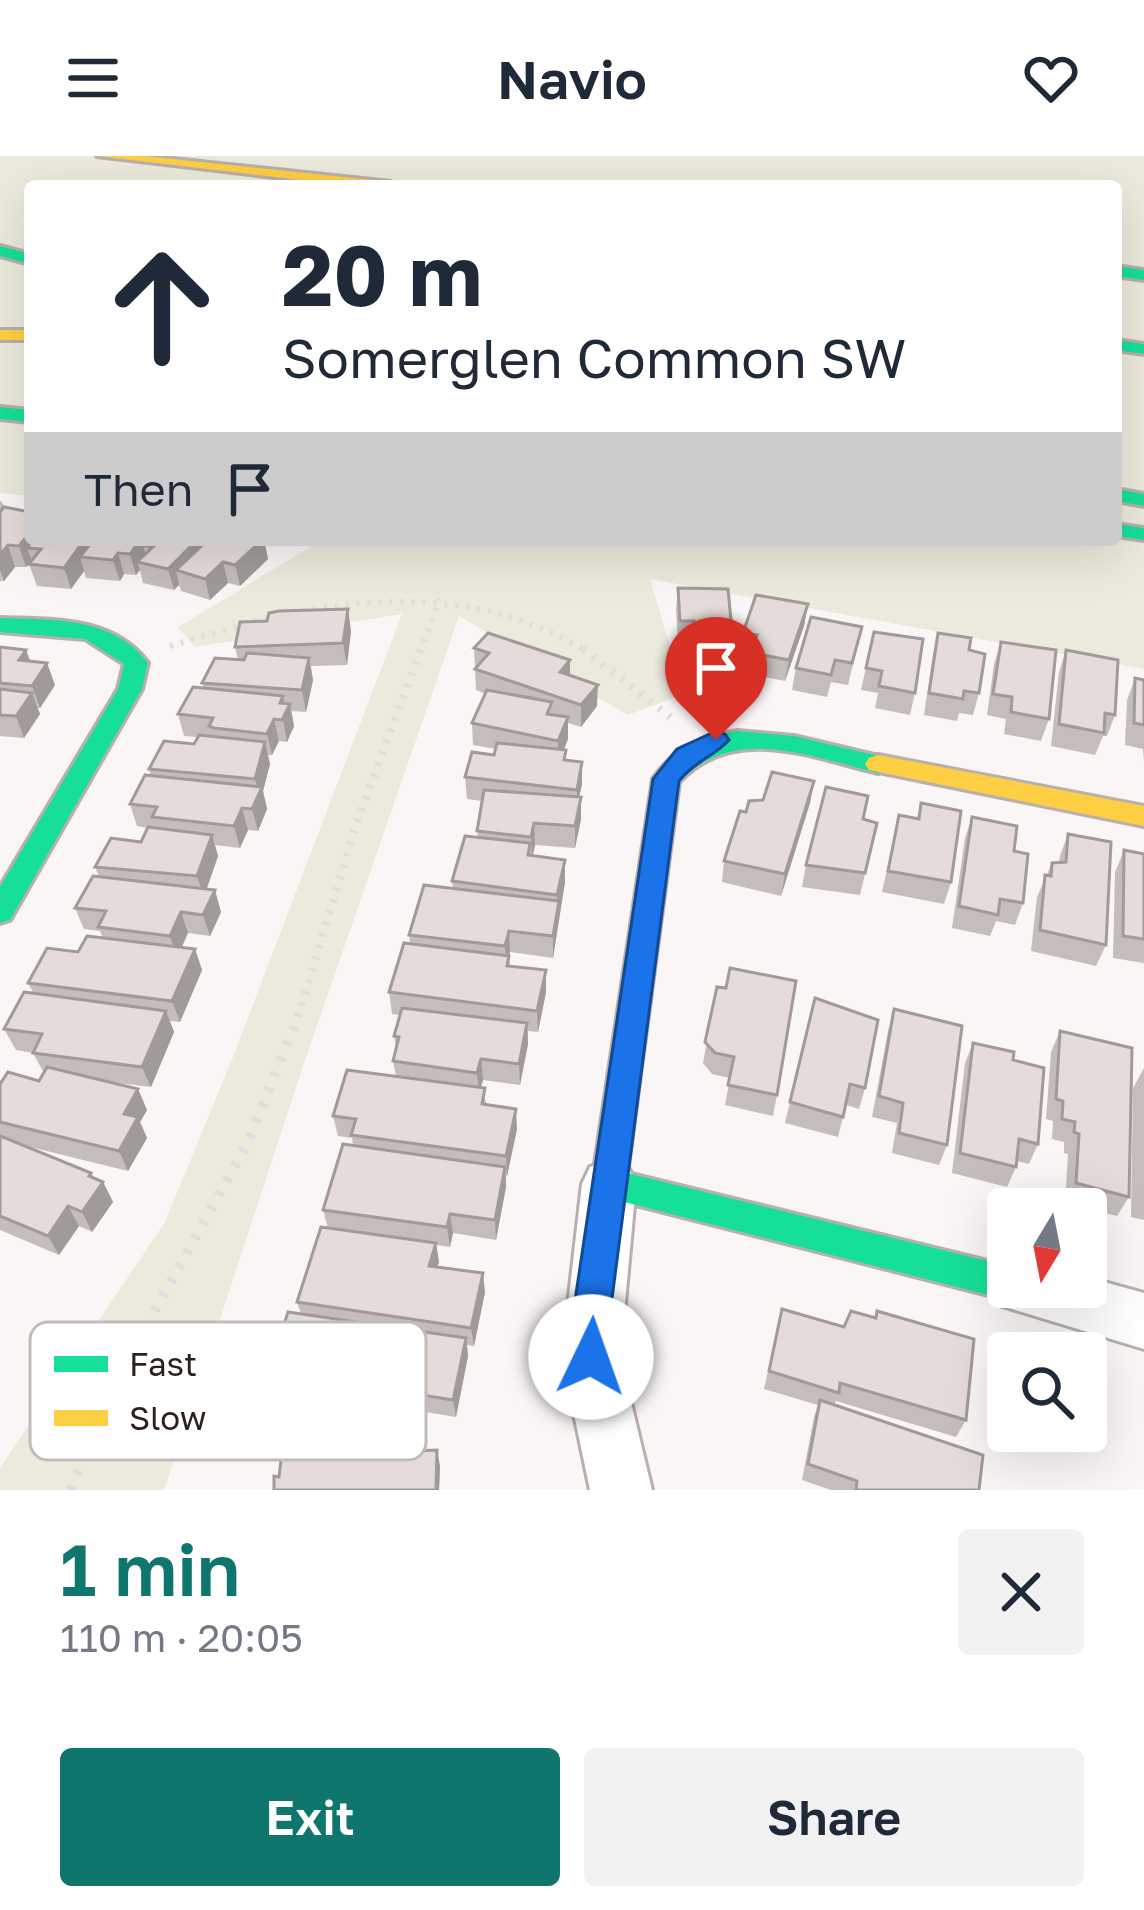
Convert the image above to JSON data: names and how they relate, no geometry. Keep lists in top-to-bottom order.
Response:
{
  "legend": ["Fast", "Slow"],
  "north": "bottom",
  "page": {
    "header": "Navio",
    "turn": ["20 m", "Somerglen Common SW"],
    "then": "Then",
    "heading": ["1 min", "110 m · 20:05"],
    "buttons": ["Exit", "Share"]
  }
}
